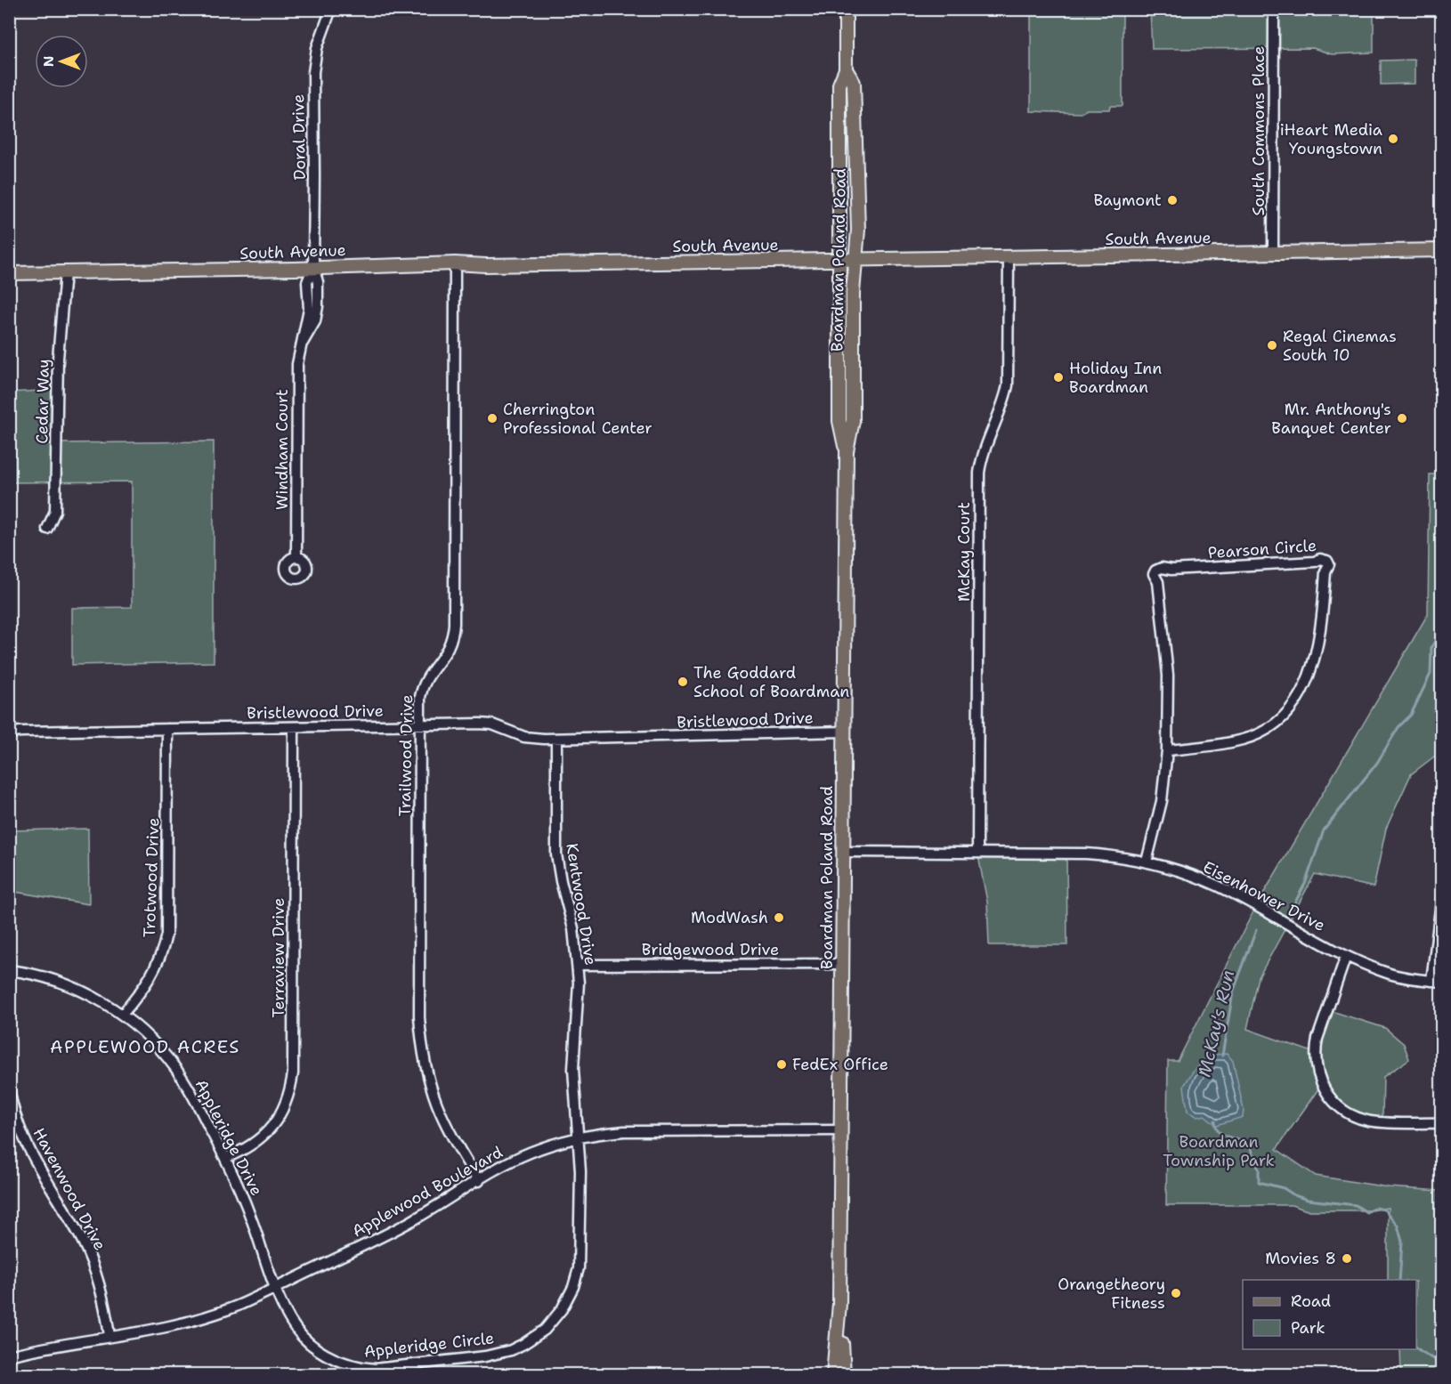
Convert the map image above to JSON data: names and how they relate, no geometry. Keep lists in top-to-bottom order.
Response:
{
  "streets": {
    "main road": ["South Avenue", "Boardman Poland Road"],
    "street": [
      "South Commons Place",
      "Doral Drive",
      "Cedar Way",
      "Windham Court",
      "Pearson Circle",
      "McKay Court",
      "Bristlewood Drive",
      "Trailwood Drive",
      "Trotwood Drive",
      "Eisenhower Drive",
      "Kentwood Drive",
      "Bridgewood Drive",
      "Terraview Drive",
      "Appleridge Drive",
      "Havenwood Drive",
      "Applewood Boulevard",
      "Appleridge Circle"
    ]
  },
  "crossings": [
    ["South Commons Place", "South Avenue"],
    ["Doral Drive", "South Avenue"],
    ["Doral Drive", "Windham Court"],
    ["South Avenue", "Boardman Poland Road"],
    ["South Avenue", "Cedar Way"],
    ["South Avenue", "Windham Court"],
    ["South Avenue", "McKay Court"],
    ["South Avenue", "Trailwood Drive"],
    ["Boardman Poland Road", "Bristlewood Drive"],
    ["Boardman Poland Road", "Eisenhower Drive"],
    ["Boardman Poland Road", "Bridgewood Drive"],
    ["Boardman Poland Road", "Applewood Boulevard"],
    ["Pearson Circle", "Eisenhower Drive"],
    ["McKay Court", "Eisenhower Drive"],
    ["Bristlewood Drive", "Trailwood Drive"],
    ["Bristlewood Drive", "Trotwood Drive"],
    ["Bristlewood Drive", "Kentwood Drive"],
    ["Bristlewood Drive", "Terraview Drive"],
    ["Trailwood Drive", "Applewood Boulevard"],
    ["Trotwood Drive", "Appleridge Drive"],
    ["Kentwood Drive", "Bridgewood Drive"],
    ["Kentwood Drive", "Applewood Boulevard"],
    ["Kentwood Drive", "Appleridge Circle"],
    ["Terraview Drive", "Appleridge Drive"],
    ["Appleridge Drive", "Applewood Boulevard"],
    ["Appleridge Drive", "Appleridge Circle"],
    ["Havenwood Drive", "Applewood Boulevard"],
    ["Applewood Boulevard", "Appleridge Circle"]
  ],
  "districts": ["APPLEWOOD ACRES"],
  "water": ["McKay's Run"],
  "parks": ["Boardman Township Park"],
  "places": [
    "iHeart Media Youngstown",
    "Baymont",
    "Regal Cinemas South 10",
    "Holiday Inn Boardman",
    "Cherrington Professional Center",
    "Mr. Anthony's Banquet Center",
    "The Goddard School of Boardman",
    "ModWash",
    "FedEx Office",
    "Movies 8",
    "Orangetheory Fitness"
  ],
  "legend": ["Road", "Park"],
  "north": "left"
}
